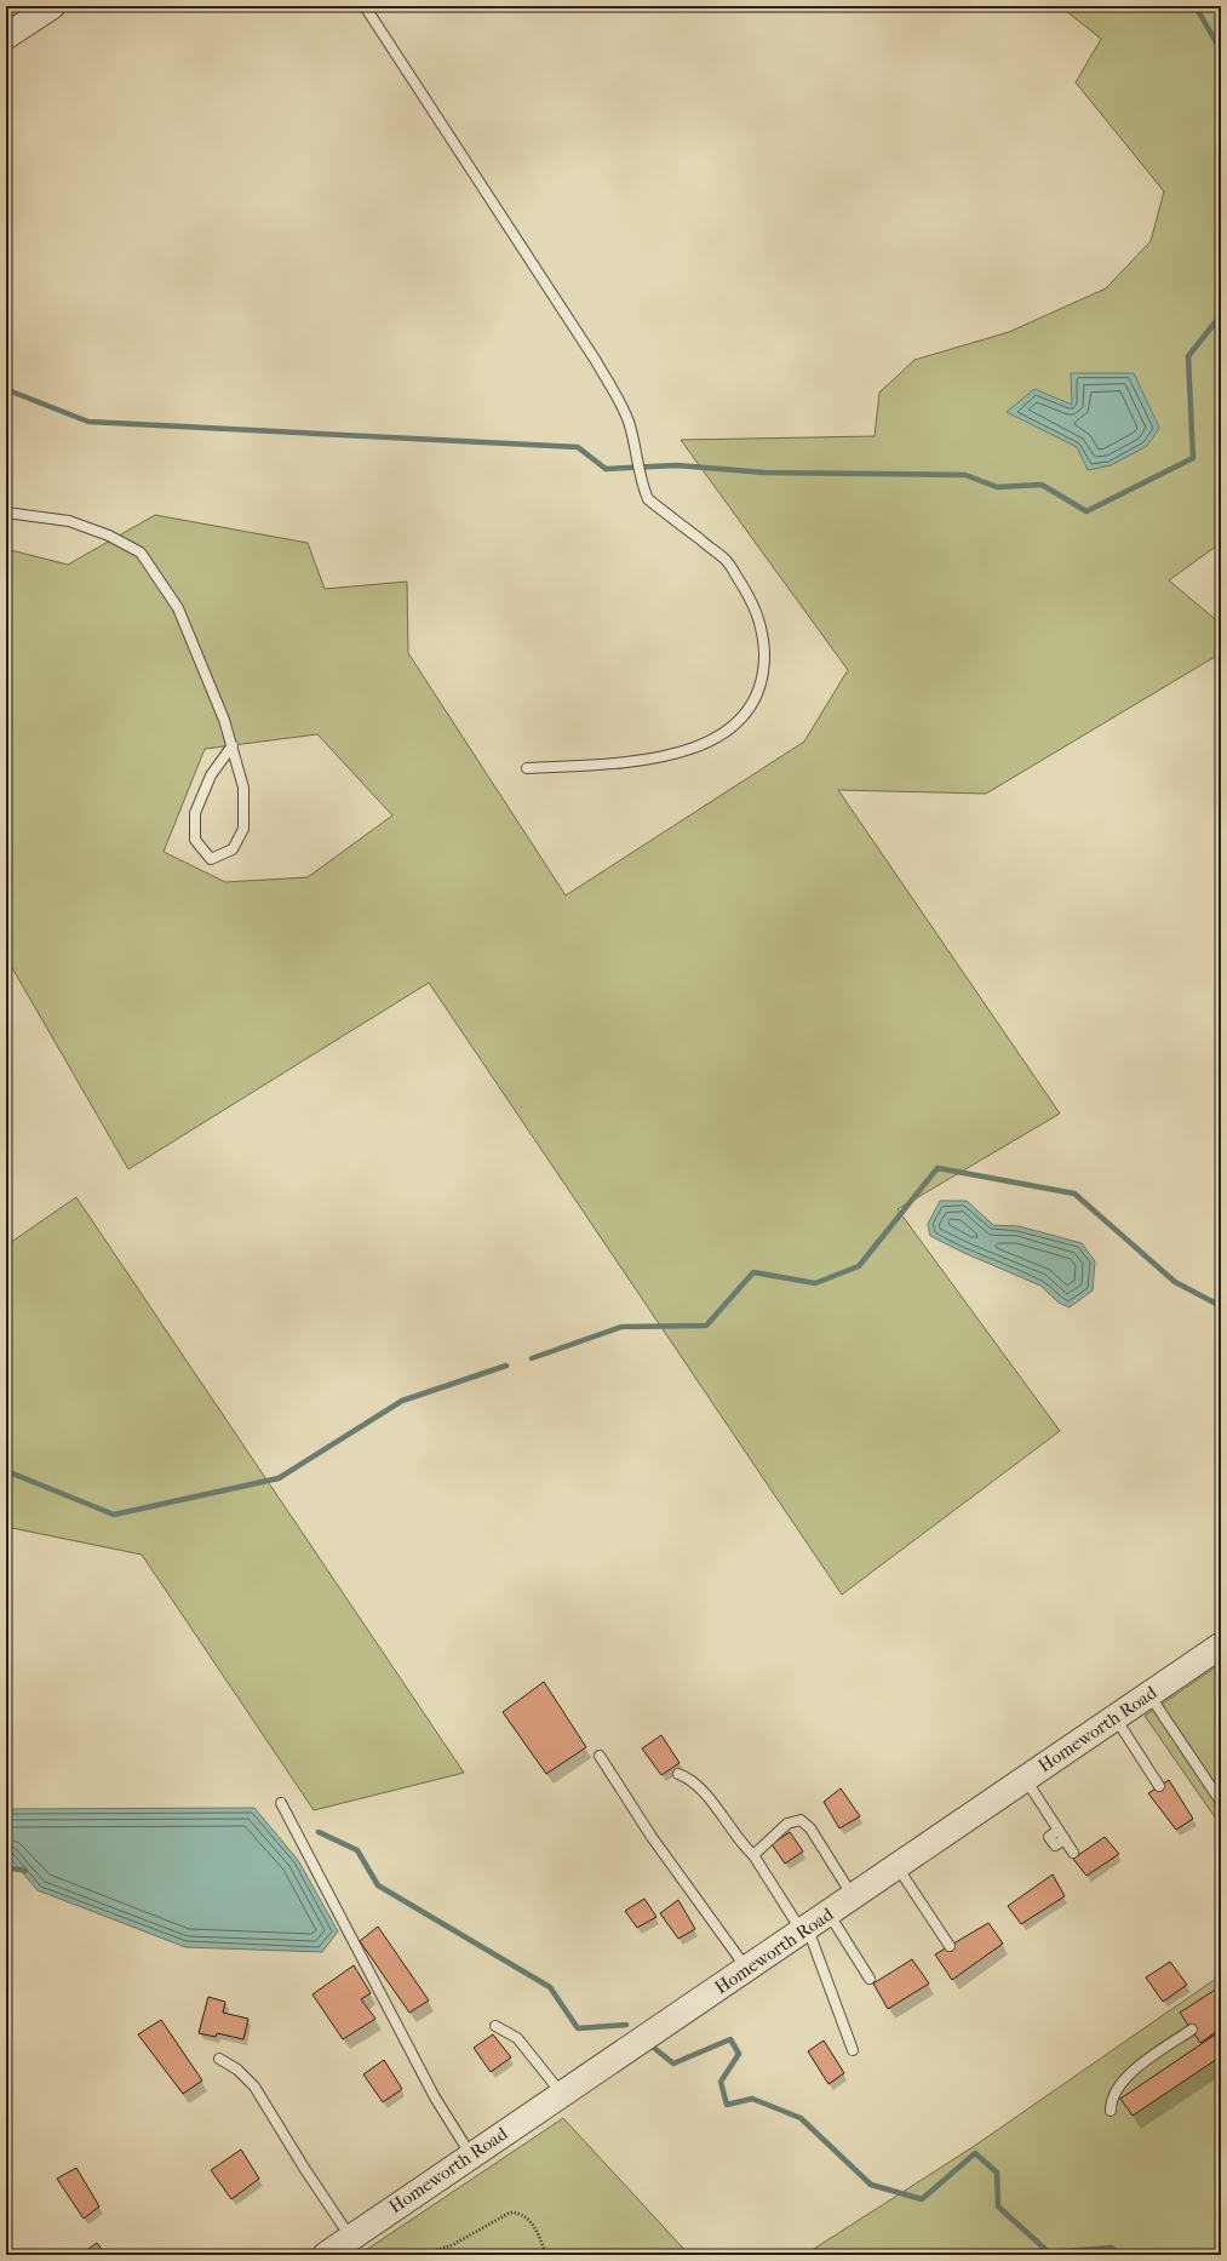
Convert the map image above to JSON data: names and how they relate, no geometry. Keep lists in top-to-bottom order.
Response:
{
  "streets": {
    "street": ["Homeworth Road"]
  }
}
